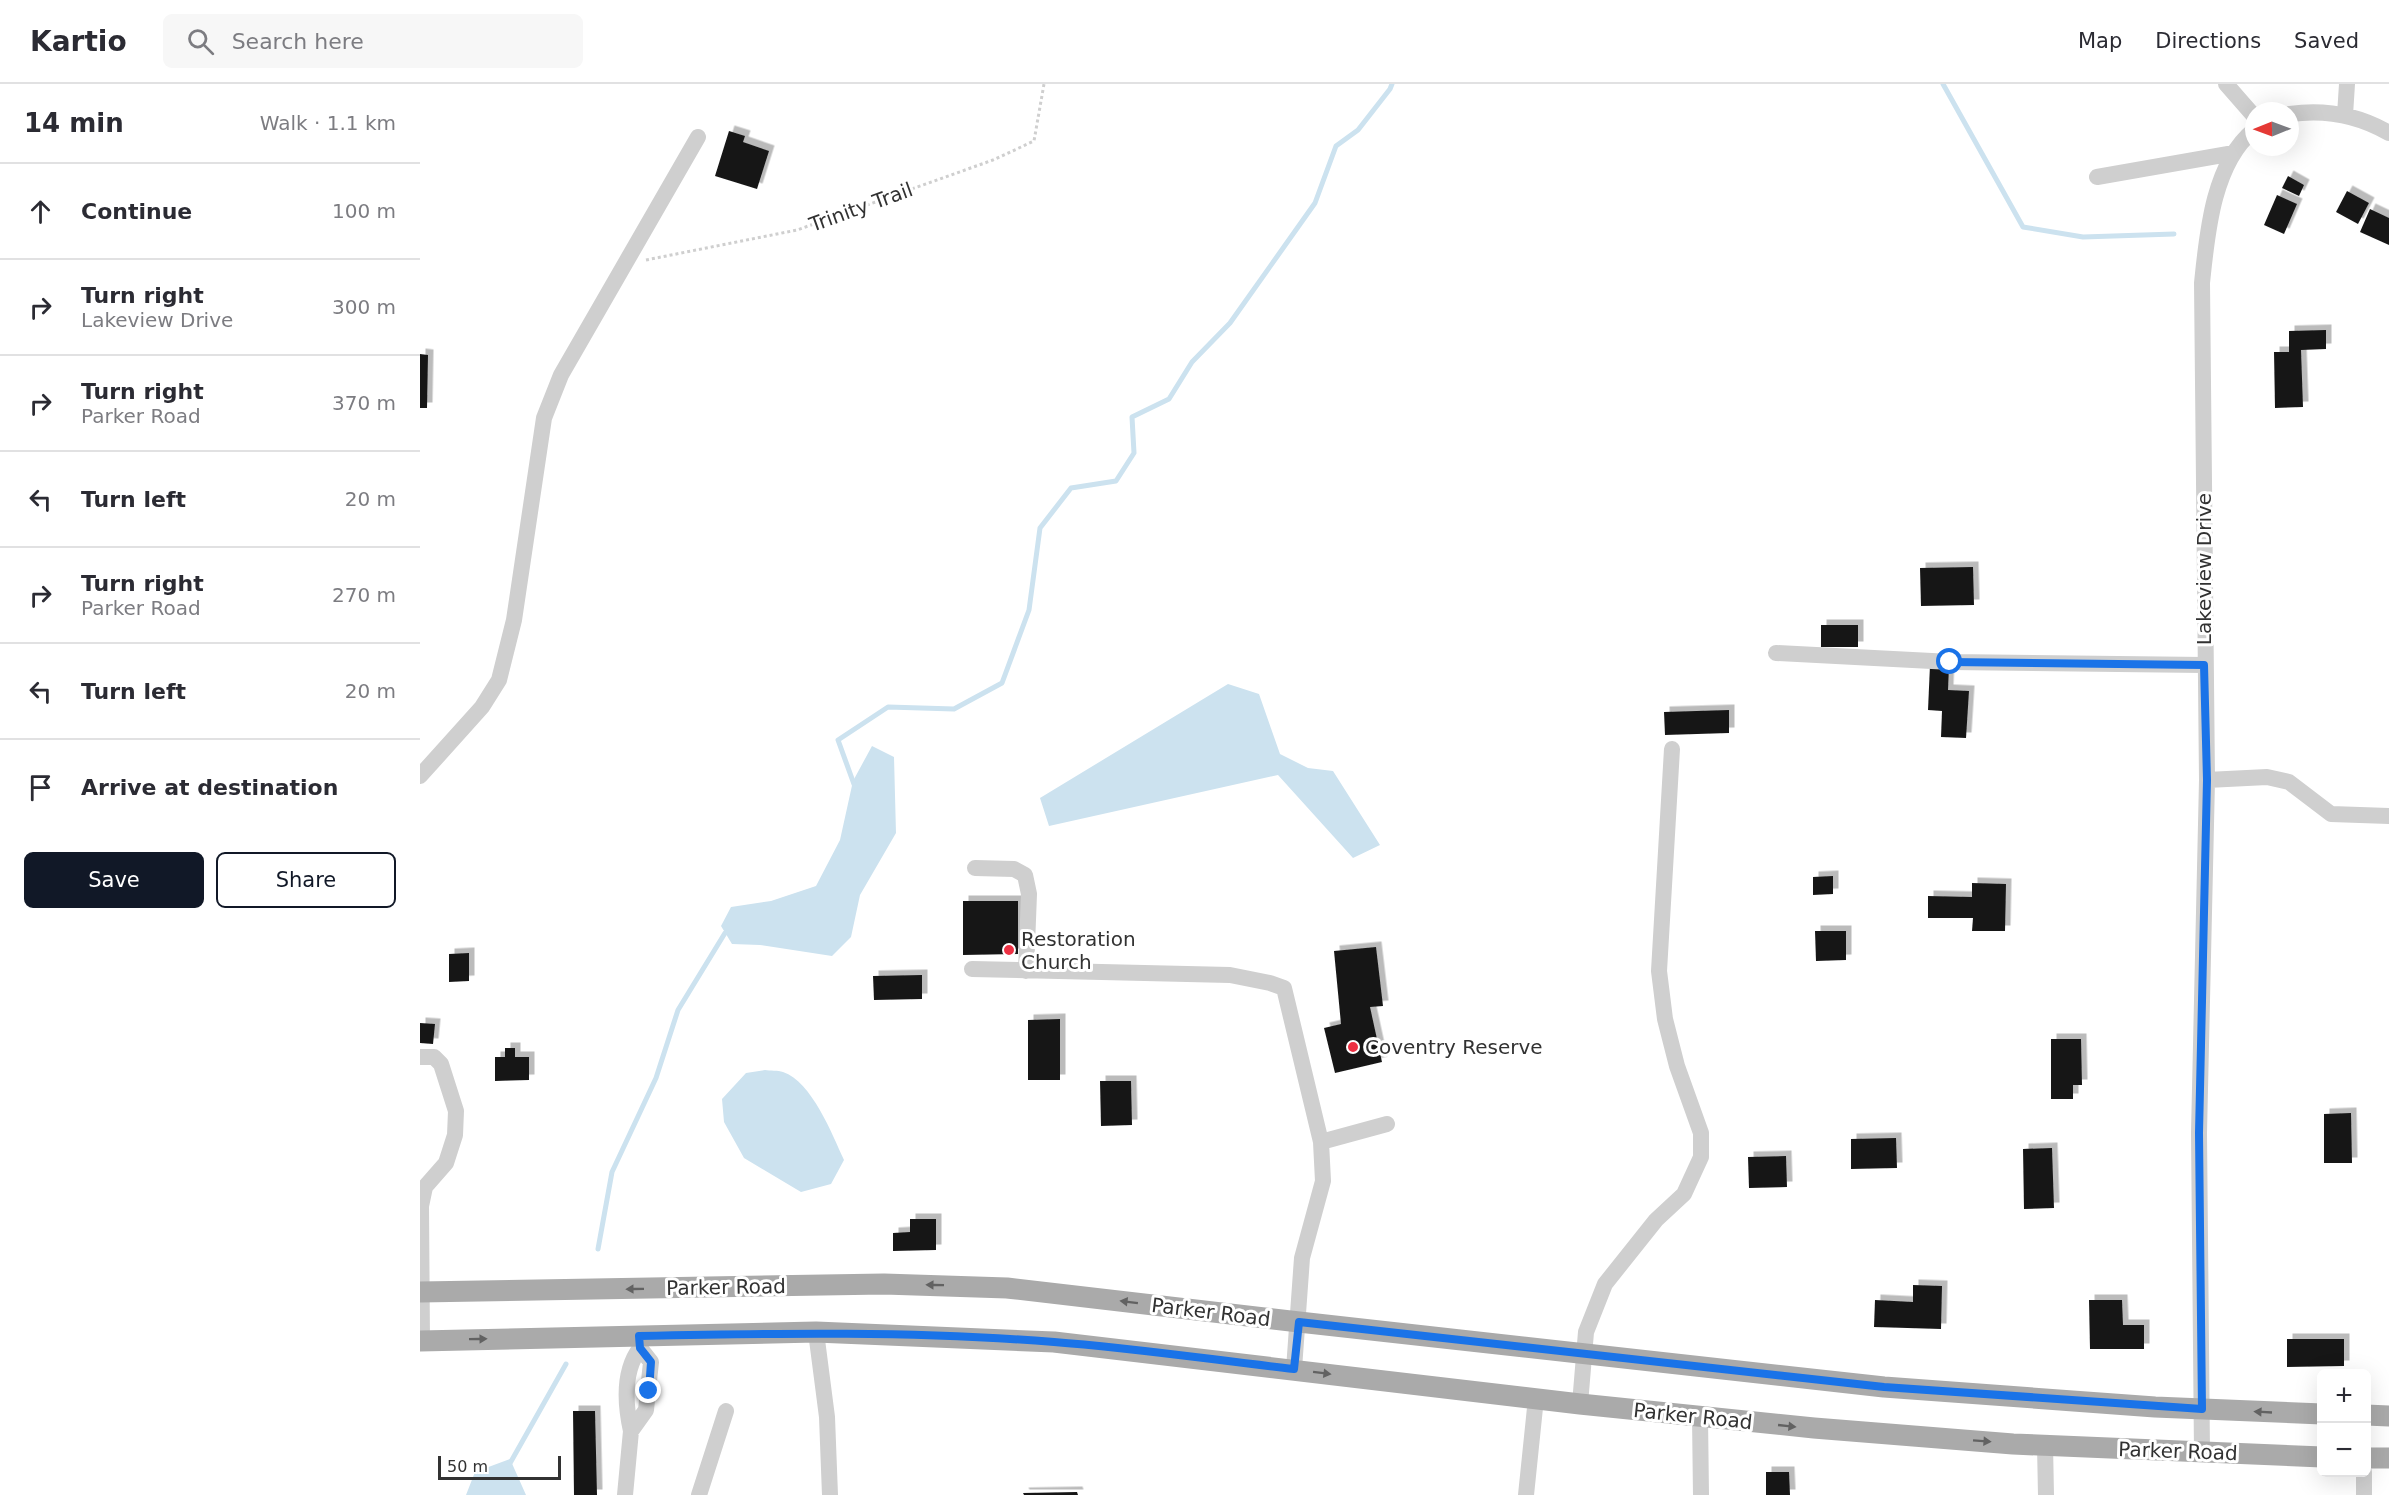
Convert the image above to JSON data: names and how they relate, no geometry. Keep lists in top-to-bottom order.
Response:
{
  "streets": {
    "main road": ["Parker Road"],
    "street": ["Lakeview Drive"],
    "path": ["Trinity Trail"]
  },
  "crossings": [
    ["Lakeview Drive", "Parker Road"]
  ],
  "places": ["Restoration Church", "Coventry Reserve"],
  "scale_bar": "50 m",
  "north": "left",
  "page": {
    "header": "Kartio",
    "search": "Search here",
    "nav": ["Map", "Directions", "Saved"],
    "heading": ["14 min", "Walk · 1.1 km"],
    "list": [
      ["Continue", "100 m"],
      ["Turn right", "Lakeview Drive", "300 m"],
      ["Turn right", "Parker Road", "370 m"],
      ["Turn left", "20 m"],
      ["Turn right", "Parker Road", "270 m"],
      ["Turn left", "20 m"],
      "Arrive at destination"
    ],
    "buttons": ["Save", "Share"],
    "map_buttons": ["+", "−"],
    "scale": "50 m"
  }
}
